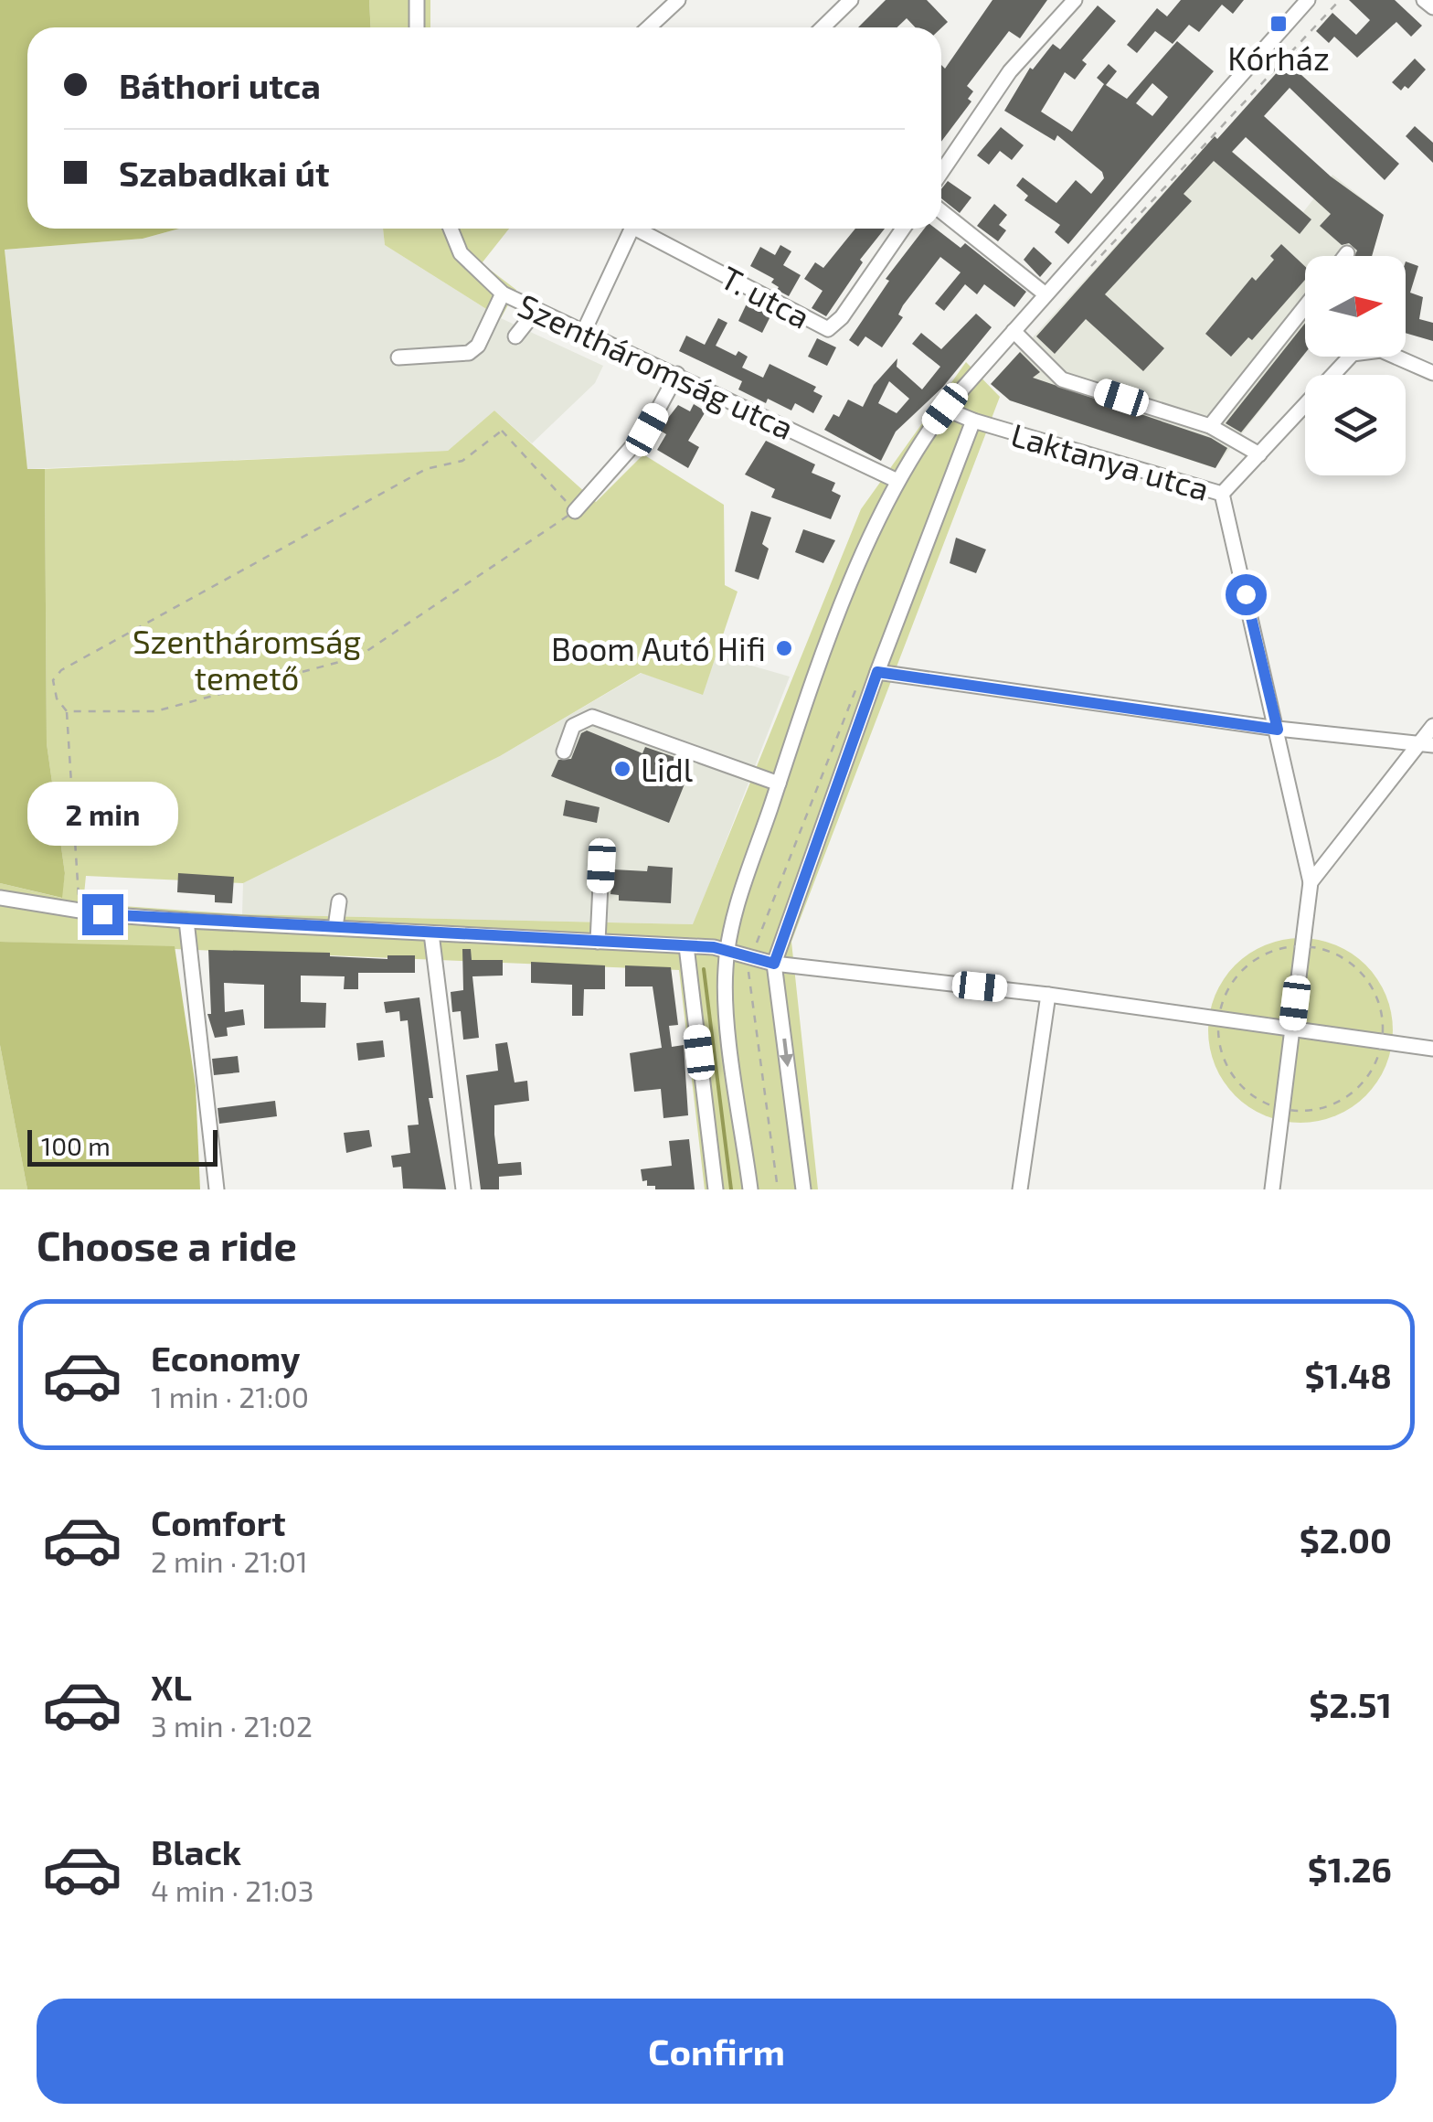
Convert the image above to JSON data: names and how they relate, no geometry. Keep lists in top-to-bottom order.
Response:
{
  "streets": {
    "street": ["T. utca", "Szentháromság utca", "Laktanya utca"]
  },
  "parks": ["Szentháromság temető"],
  "places": {
    "transit": ["Kórház"],
    "other": ["Boom Autó Hifi", "Lidl"]
  },
  "scale_bar": "100 m",
  "north": "right",
  "page": {
    "banner": ["Báthori utca", "Szabadkai út"],
    "bubble": "2 min",
    "scale": "100 m",
    "heading": "Choose a ride",
    "list": [
      {
        "name": "Economy",
        "note": "1 min · 21:00",
        "value": "$1.48"
      },
      {
        "name": "Comfort",
        "note": "2 min · 21:01",
        "value": "$2.00"
      },
      {
        "name": "XL",
        "note": "3 min · 21:02",
        "value": "$2.51"
      },
      {
        "name": "Black",
        "note": "4 min · 21:03",
        "value": "$1.26"
      }
    ],
    "buttons": "Confirm"
  }
}
